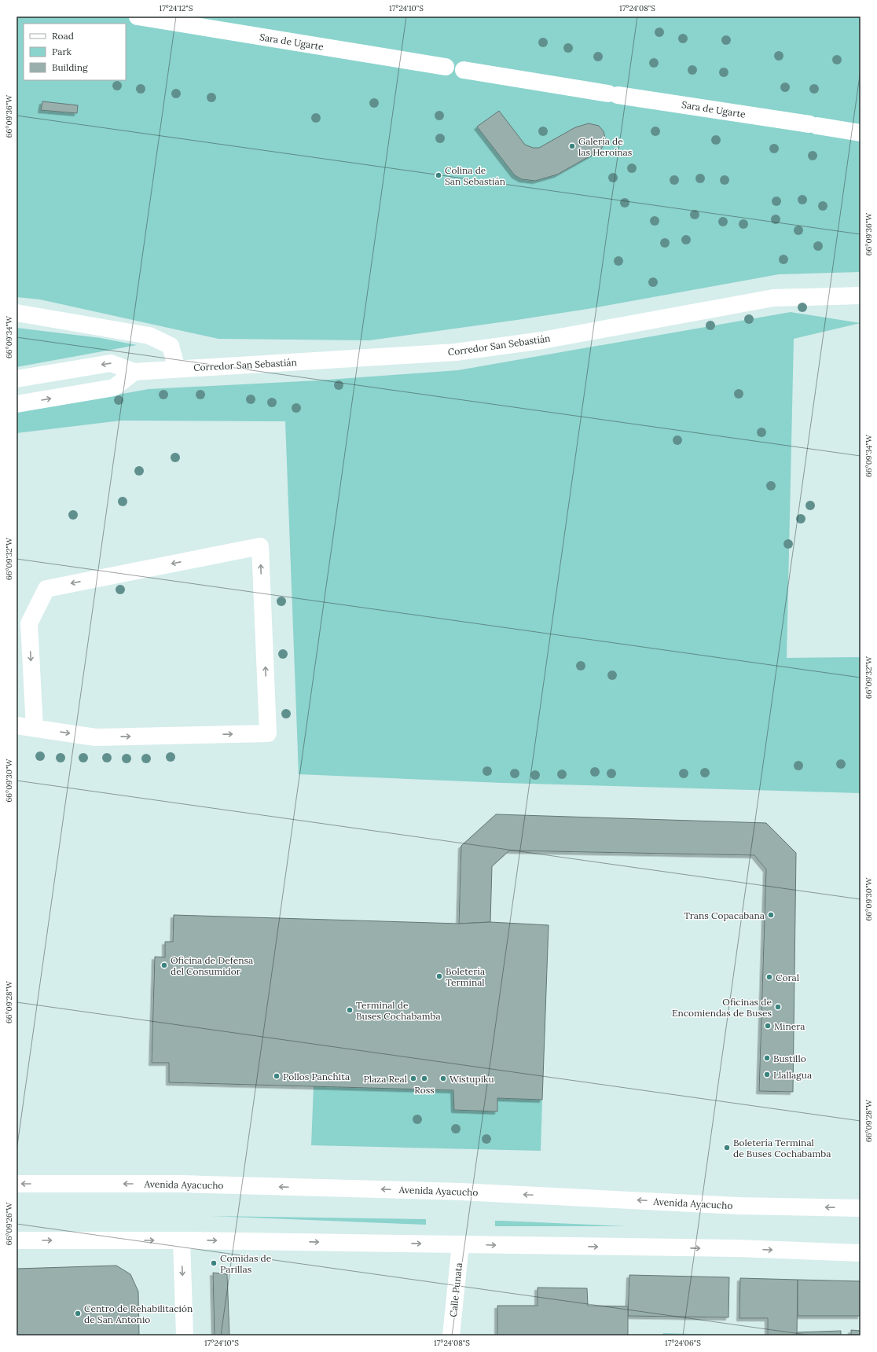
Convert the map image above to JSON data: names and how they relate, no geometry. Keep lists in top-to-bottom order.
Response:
{
  "streets": {
    "street": [
      "Sara de Ugarte",
      "Corredor San Sebastián",
      "Avenida Ayacucho",
      "Calle Punata"
    ]
  },
  "places": [
    "Galería de las Heroínas",
    "Colina de San Sebastián",
    "Trans Copacabana",
    "Oficina de Defensa del Consumidor",
    "Boletería Terminal",
    "Coral",
    "Oficinas de Encomiendas de Buses",
    "Terminal de Buses Cochabamba",
    "Minera",
    "Bustillo",
    "Llallagua",
    "Pollos Panchita",
    "Plaza Real",
    "Ross",
    "Wistupiku",
    "Boletería Terminal de Buses Cochabamba",
    "Comidas de Parillas",
    "Centro de Rehabilitación de San Antonio"
  ],
  "legend": ["Road", "Park", "Building"],
  "coordinates": [
    "17°24'12\"S",
    "17°24'10\"S",
    "17°24'08\"S",
    "66°09'36\"W",
    "66°09'34\"W",
    "66°09'32\"W",
    "66°09'30\"W",
    "66°09'28\"W",
    "66°09'26\"W",
    "17°24'06\"S"
  ]
}
